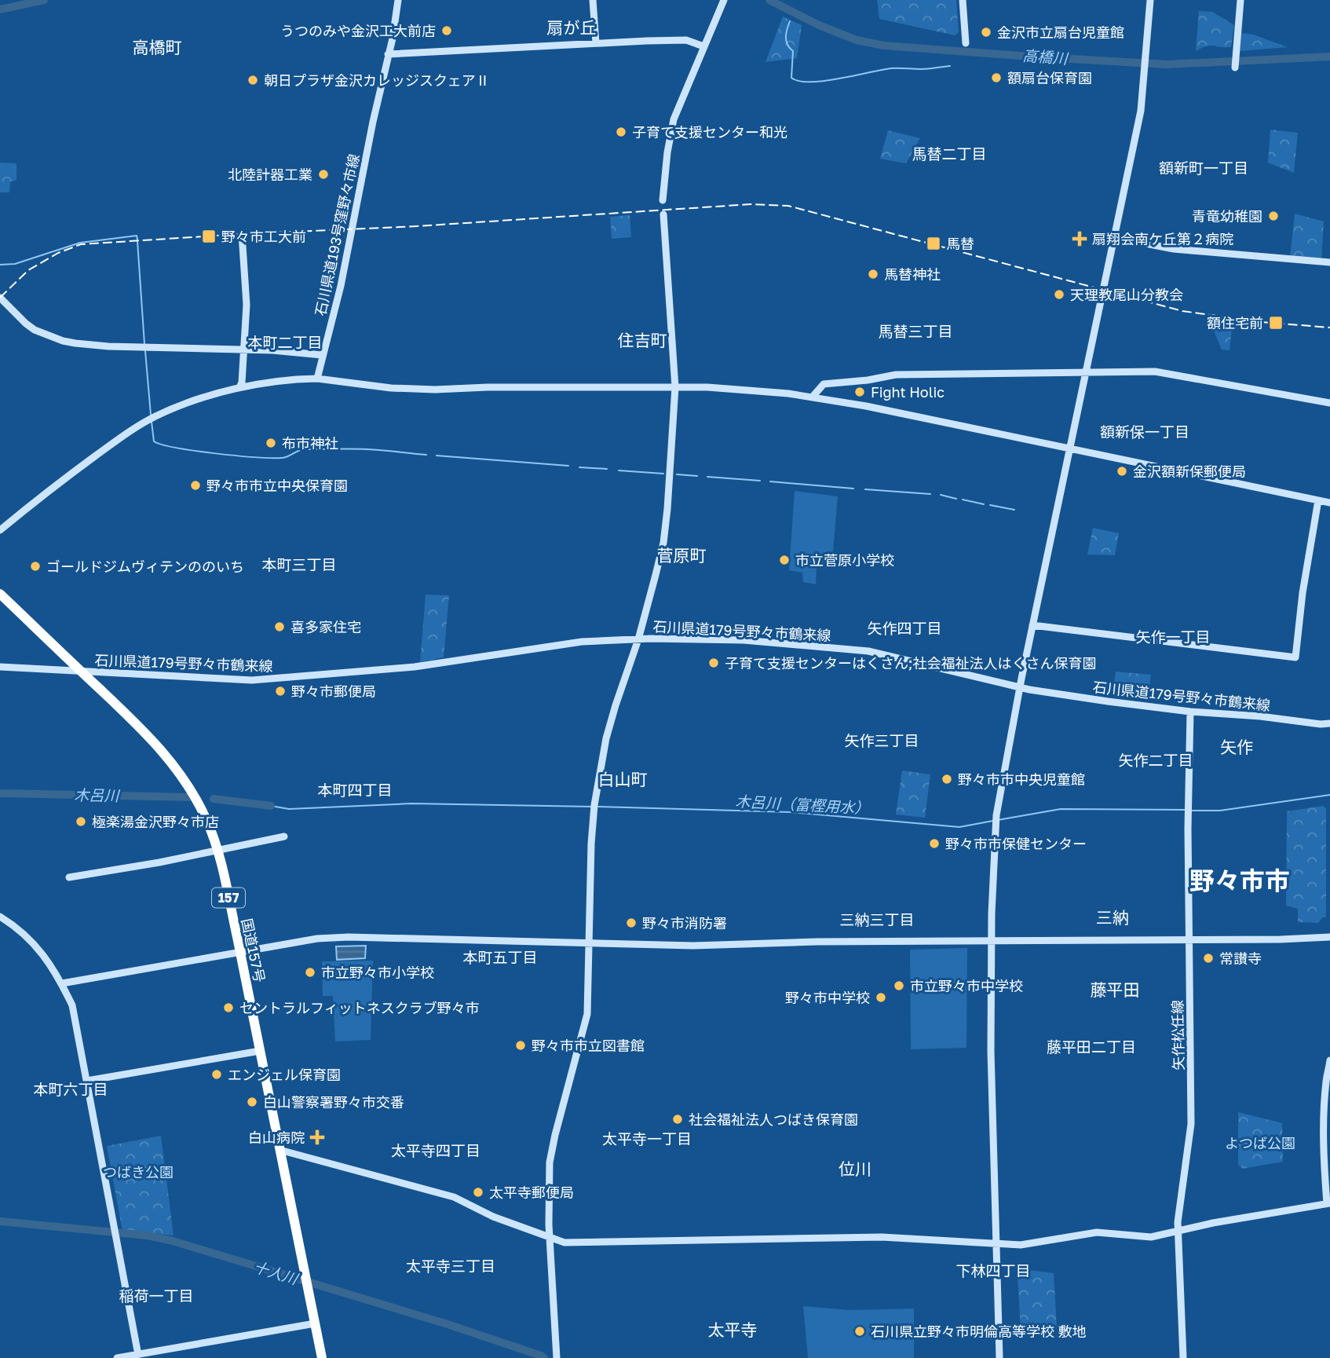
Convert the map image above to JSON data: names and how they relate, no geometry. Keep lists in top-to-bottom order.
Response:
{
  "streets": {
    "highway": ["157", "国道157号"],
    "street": ["石川県道193号窪野々市線", "石川県道179号野々市鶴来線", "矢作松任線"]
  },
  "crossings": [
    ["石川県道179号野々市鶴来線", "国道157号"],
    ["石川県道179号野々市鶴来線", "矢作松任線"]
  ],
  "districts": [
    "扇が丘",
    "高橋町",
    "馬替二丁目",
    "額新町一丁目",
    "馬替三丁目",
    "住吉町",
    "本町二丁目",
    "額新保一丁目",
    "菅原町",
    "本町三丁目",
    "矢作四丁目",
    "矢作一丁目",
    "矢作三丁目",
    "矢作",
    "矢作二丁目",
    "白山町",
    "本町四丁目",
    "野々市市",
    "三納",
    "三納三丁目",
    "本町五丁目",
    "藤平田",
    "藤平田二丁目",
    "本町六丁目",
    "太平寺一丁目",
    "太平寺四丁目",
    "位川",
    "太平寺三丁目",
    "下林四丁目",
    "稲荷一丁目",
    "太平寺"
  ],
  "water": [
    "高橋川",
    "木呂川",
    "木呂川（富樫用水）",
    "十人川"
  ],
  "parks": ["よつば公園", "つばき公園"],
  "places": {
    "other": [
      "うつのみや金沢工大前店",
      "金沢市立扇台児童館",
      "額扇台保育園",
      "朝日プラザ金沢カレッジスクェアⅡ",
      "子育て支援センター和光",
      "北陸計器工業",
      "青竜幼稚園",
      "馬替神社",
      "天理教尾山分教会",
      "Fight Holic",
      "布市神社",
      "金沢額新保郵便局",
      "野々市市立中央保育園",
      "市立菅原小学校",
      "ゴールドジムヴィテンののいち",
      "喜多家住宅",
      "子育て支援センターはくさん;社会福祉法人はくさん保育園",
      "野々市郵便局",
      "野々市市中央児童館",
      "極楽湯金沢野々市店",
      "野々市市保健センター",
      "野々市消防署",
      "常讃寺",
      "市立野々市小学校",
      "市立野々市中学校",
      "野々市中学校",
      "セントラルフィットネスクラブ野々市",
      "野々市市立図書館",
      "エンジェル保育園",
      "白山警察署野々市交番",
      "社会福祉法人つばき保育園",
      "太平寺郵便局",
      "石川県立野々市明倫高等学校 敷地"
    ],
    "transit": ["野々市工大前", "馬替", "額住宅前"],
    "health": ["扇翔会南ケ丘第２病院", "白山病院"]
  }
}
